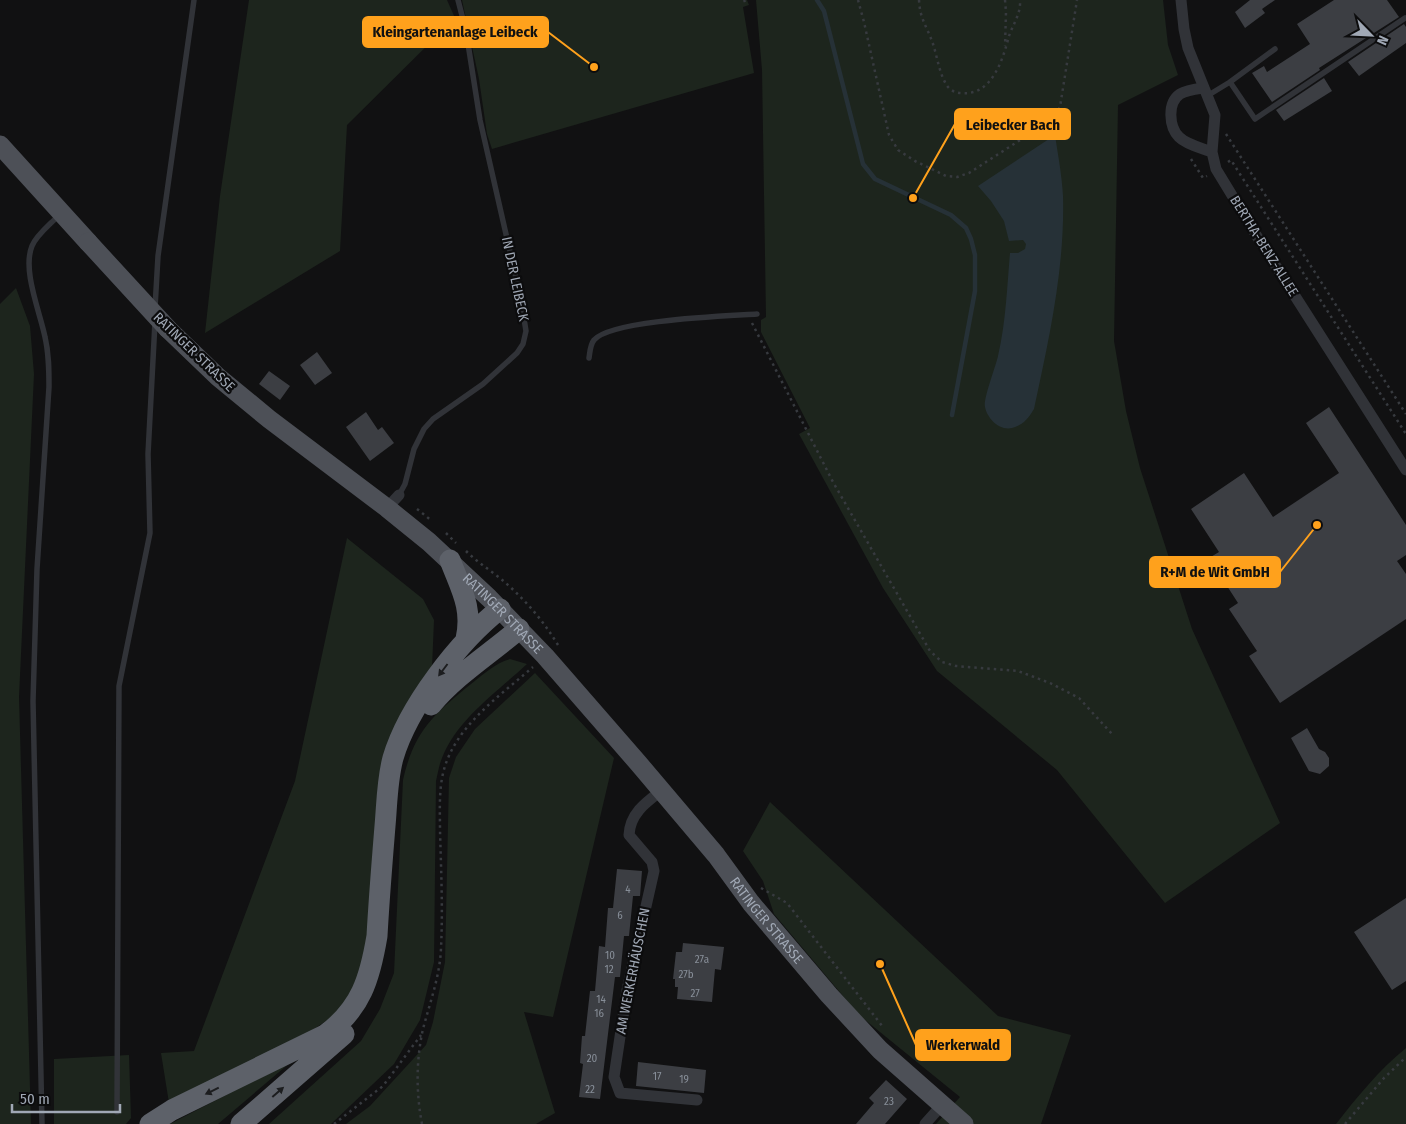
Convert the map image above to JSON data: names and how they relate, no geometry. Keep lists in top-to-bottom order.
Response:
{
  "streets": {
    "main road": ["RATINGER STRASSE"],
    "street": ["BERTHA-BENZ-ALLEE", "AM WERKERHÄUSCHEN"],
    "lane": ["IN DER LEIBECK"]
  },
  "crossings": [
    ["IN DER LEIBECK", "RATINGER STRASSE"],
    ["RATINGER STRASSE", "AM WERKERHÄUSCHEN"]
  ],
  "places": [
    "Kleingartenanlage Leibeck",
    "Leibecker Bach",
    "R+M de Wit GmbH",
    "Werkerwald"
  ],
  "house_numbers": [
    "4",
    "6",
    "10",
    "27a",
    "12",
    "27b",
    "27",
    "14",
    "16",
    "20",
    "17",
    "19",
    "22",
    "23"
  ],
  "scale_bar": "50 m",
  "north": "bottom right"
}
